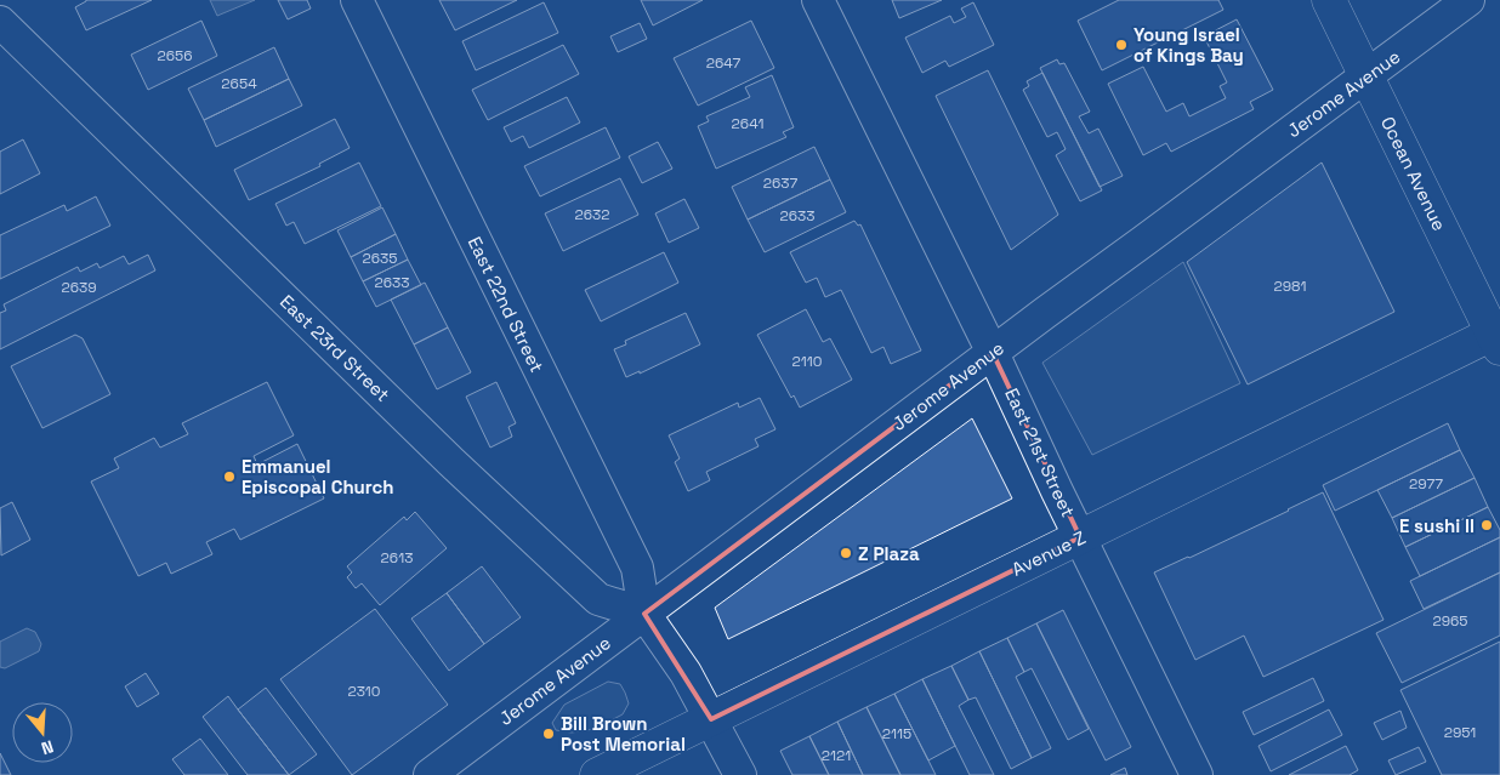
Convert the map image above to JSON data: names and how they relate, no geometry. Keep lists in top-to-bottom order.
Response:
{
  "streets": {
    "street": [
      "Jerome Avenue",
      "Ocean Avenue",
      "East 22nd Street",
      "East 23rd Street",
      "East 21st Street",
      "Avenue Z"
    ]
  },
  "crossings": [
    ["Jerome Avenue", "Ocean Avenue"],
    ["Jerome Avenue", "East 22nd Street"],
    ["Jerome Avenue", "East 23rd Street"],
    ["Jerome Avenue", "East 21st Street"],
    ["Ocean Avenue", "Avenue Z"],
    ["East 22nd Street", "East 23rd Street"],
    ["East 21st Street", "Avenue Z"]
  ],
  "places": [
    "Young Israel of Kings Bay",
    "Emmanuel Episcopal Church",
    "E sushi II",
    "Z Plaza",
    "Bill Brown Post Memorial"
  ],
  "house_numbers": [
    "2656",
    "2647",
    "2654",
    "2641",
    "2637",
    "2632",
    "2633",
    "2635",
    "2633",
    "2981",
    "2639",
    "2110",
    "2977",
    "2613",
    "2965",
    "2310",
    "2951",
    "2115",
    "2121"
  ],
  "north": "bottom"
}
